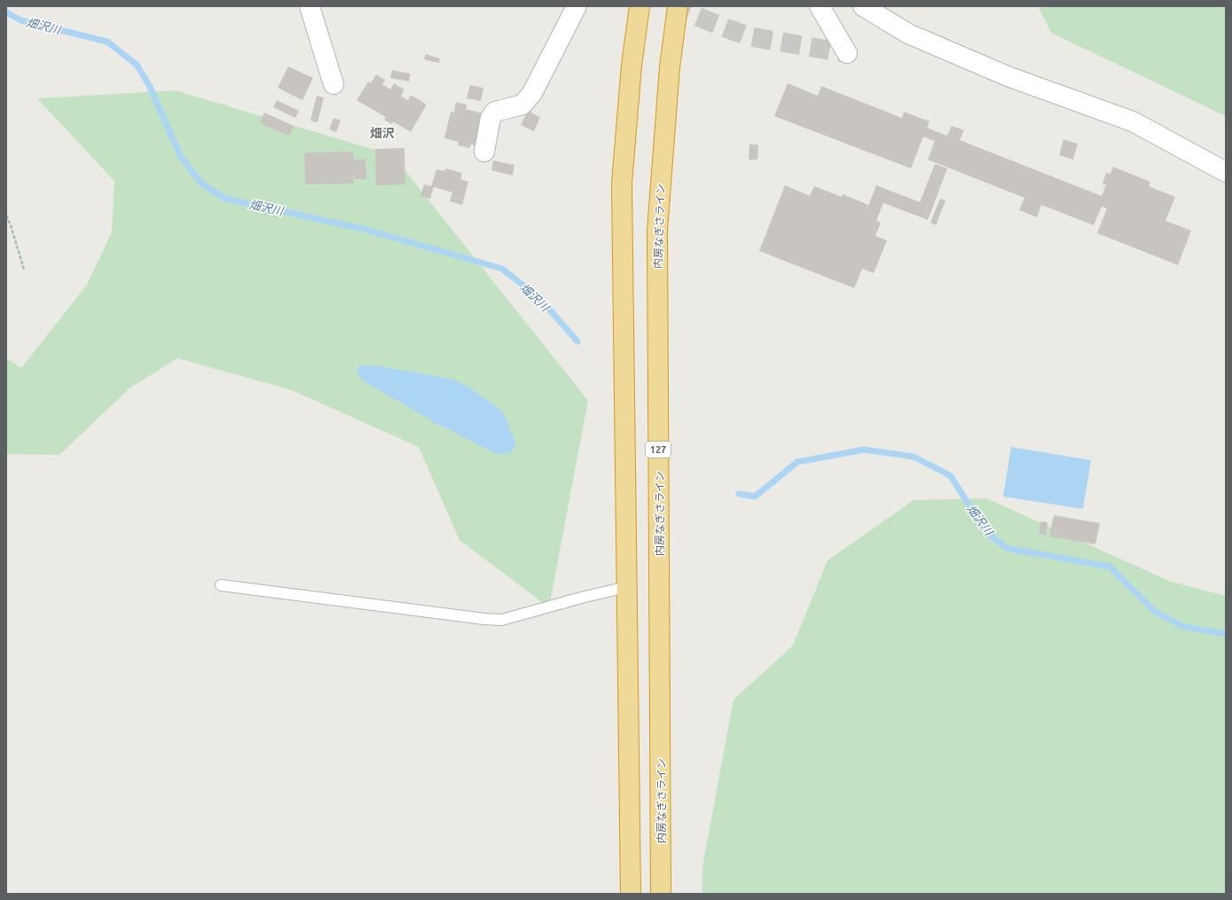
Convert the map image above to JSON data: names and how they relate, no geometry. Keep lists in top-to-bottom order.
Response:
{
  "streets": {
    "highway": ["内房なぎさライン", "127"]
  },
  "districts": ["畑沢"],
  "water": ["畑沢川"]
}
